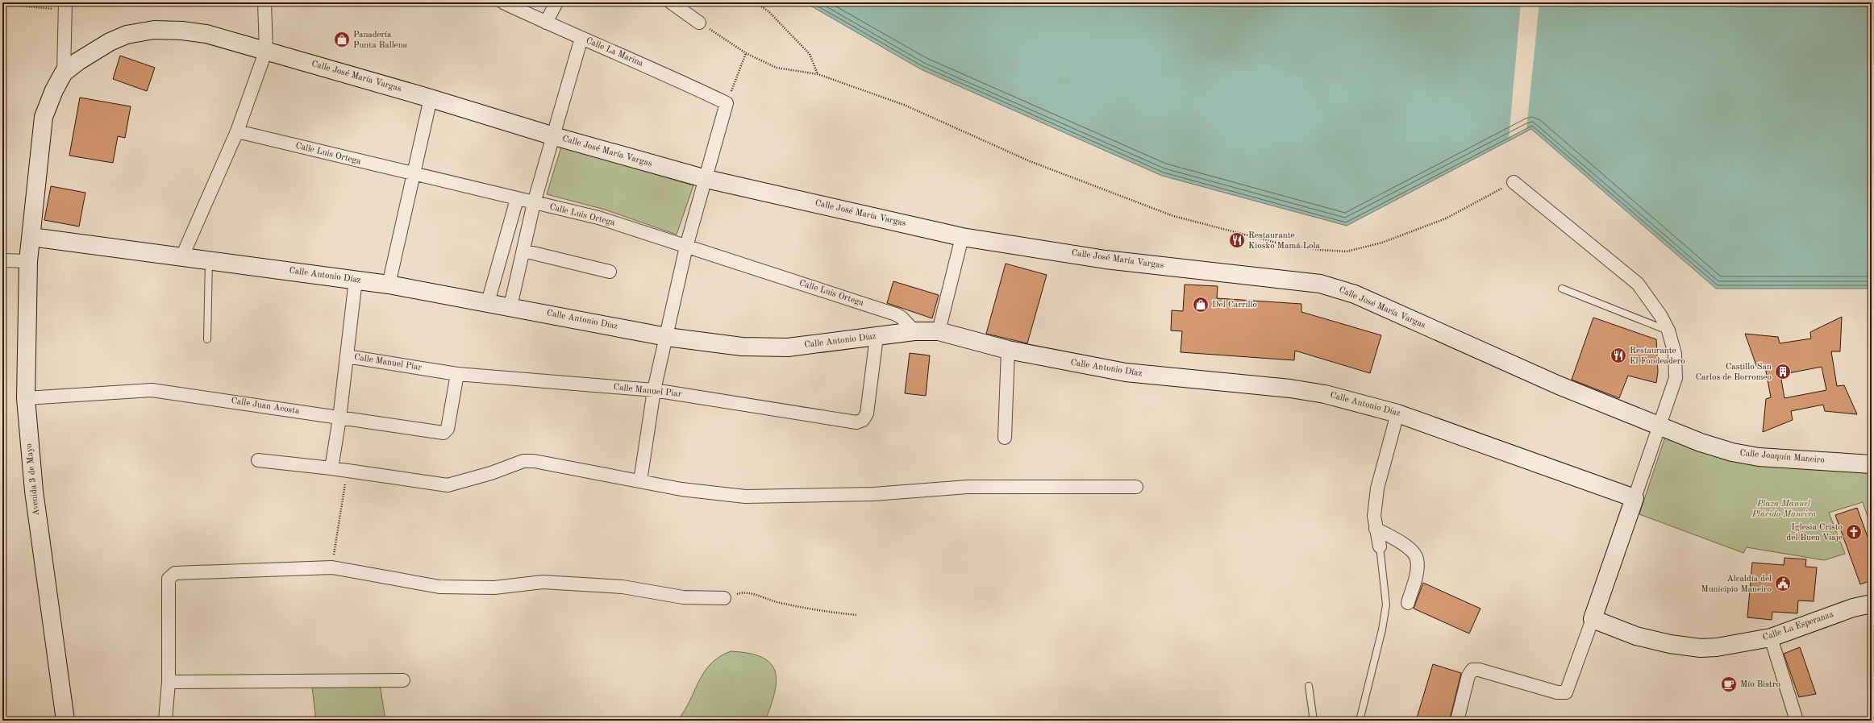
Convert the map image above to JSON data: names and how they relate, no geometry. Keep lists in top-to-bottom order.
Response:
{
  "streets": {
    "street": [
      "Calle La Marina",
      "Calle José María Vargas",
      "Calle Luis Ortega",
      "Calle Antonio Díaz",
      "Calle Manuel Piar",
      "Calle Juan Acosta",
      "Calle Joaquín Maneiro",
      "Avenida 3 de Mayo",
      "Calle La Esperanza"
    ]
  },
  "crossings": [
    ["Calle José María Vargas", "Calle Joaquín Maneiro"],
    ["Calle José María Vargas", "Avenida 3 de Mayo"],
    ["Calle Luis Ortega", "Calle Antonio Díaz"],
    ["Calle Antonio Díaz", "Calle Manuel Piar"],
    ["Calle Antonio Díaz", "Avenida 3 de Mayo"],
    ["Calle Manuel Piar", "Calle Juan Acosta"],
    ["Calle Juan Acosta", "Avenida 3 de Mayo"]
  ],
  "parks": ["Plaza Manuel Plácido Maneiro"],
  "places": {
    "shop": ["Panadería Punta Ballena", "Del Carrillo"],
    "restaurant": ["Restaurante Kiosko Mamá Lola", "Restaurante El Fondeadero"],
    "building": ["Castillo San Carlos de Borromeo"],
    "church": ["Iglesia Cristo del Buen Viaje"],
    "public building": ["Alcaldía del Municipio Maneiro"],
    "cafe": ["Mío Bistro"]
  }
}
